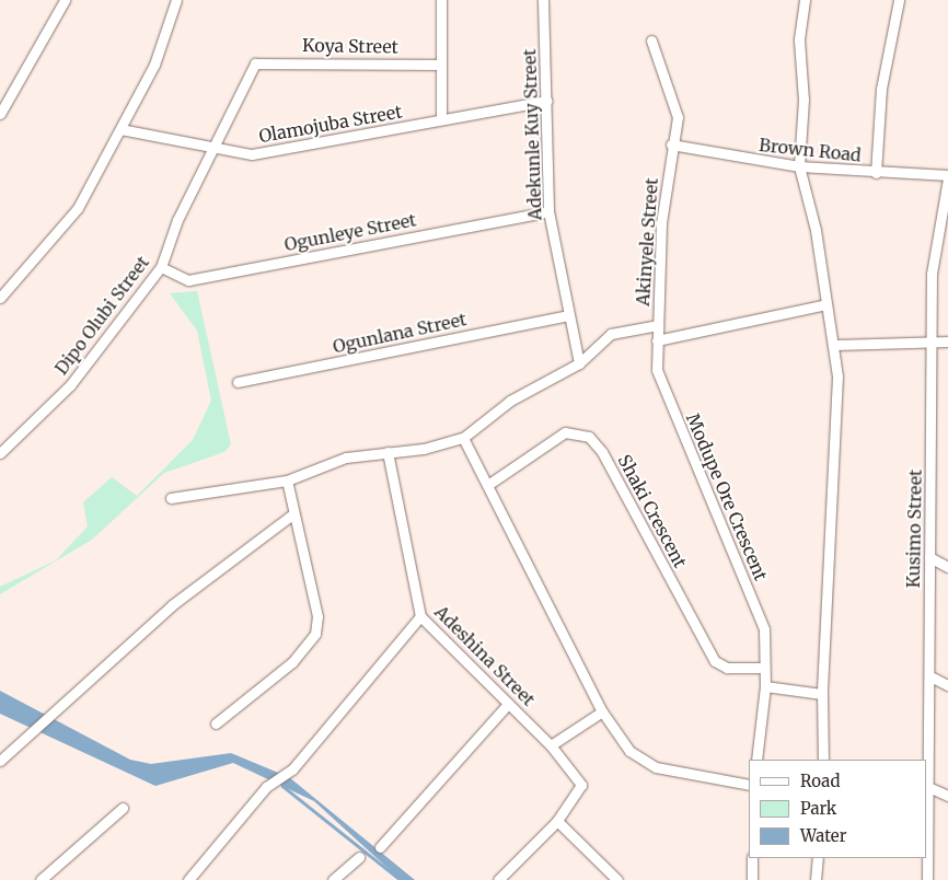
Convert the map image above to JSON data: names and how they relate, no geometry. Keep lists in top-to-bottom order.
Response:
{
  "streets": {
    "street": [
      "Koya Street",
      "Olamojuba Street",
      "Adekunle Kuy Street",
      "Brown Road",
      "Ogunleye Street",
      "Akinyele Street",
      "Dipo Olubi Street",
      "Ogunlana Street",
      "Modupe Ore Crescent",
      "Shaki Crescent",
      "Kusimo Street",
      "Adeshina Street"
    ]
  },
  "crossings": [
    ["Koya Street", "Dipo Olubi Street"],
    ["Olamojuba Street", "Adekunle Kuy Street"],
    ["Olamojuba Street", "Dipo Olubi Street"],
    ["Adekunle Kuy Street", "Ogunleye Street"],
    ["Adekunle Kuy Street", "Ogunlana Street"],
    ["Brown Road", "Akinyele Street"],
    ["Brown Road", "Kusimo Street"],
    ["Ogunleye Street", "Dipo Olubi Street"],
    ["Akinyele Street", "Modupe Ore Crescent"],
    ["Modupe Ore Crescent", "Shaki Crescent"]
  ],
  "legend": ["Road", "Park", "Water"]
}
